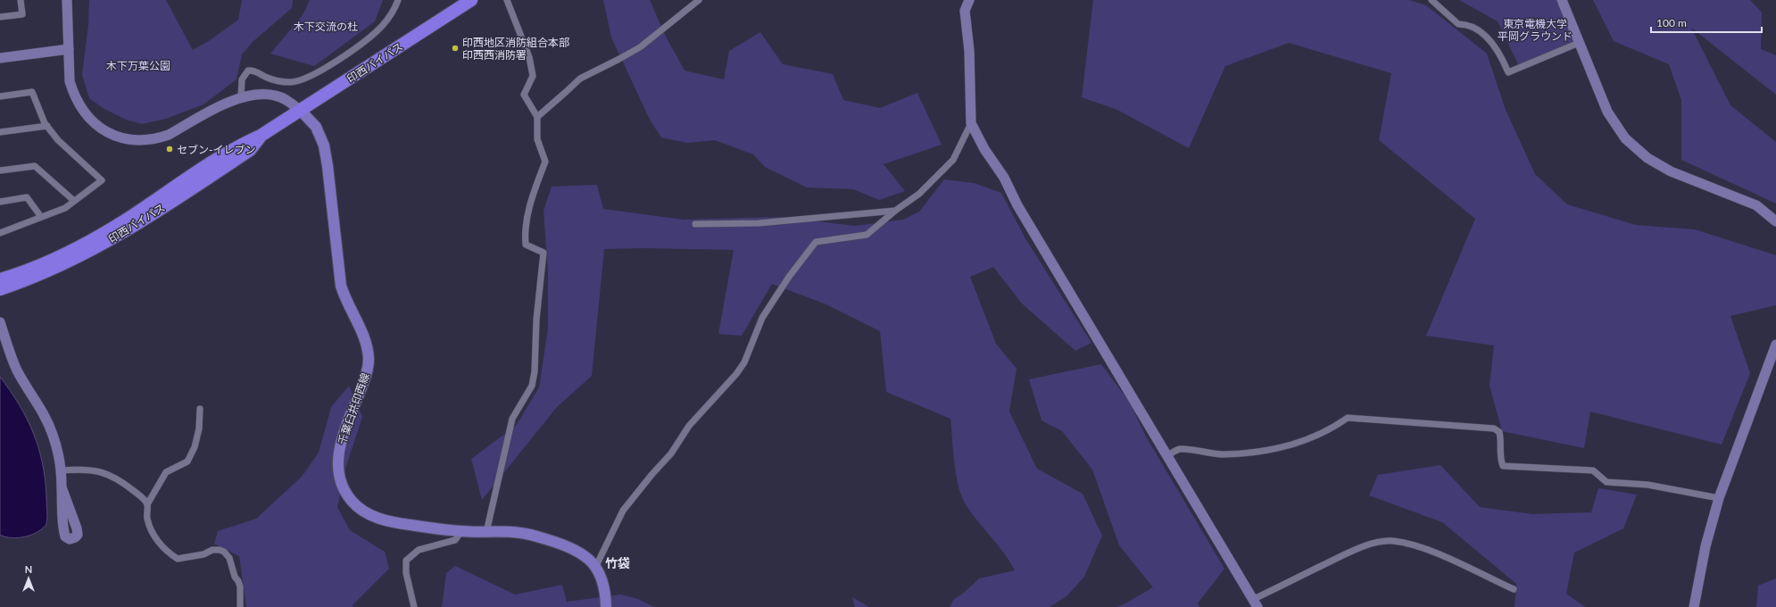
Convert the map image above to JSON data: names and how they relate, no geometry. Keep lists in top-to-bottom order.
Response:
{
  "streets": {
    "highway": ["印西バイパス"],
    "main road": ["千葉臼井印西線"]
  },
  "crossings": [
    ["印西バイパス", "千葉臼井印西線"]
  ],
  "districts": ["竹袋"],
  "parks": ["東京電機大学 平岡グラウンド", "木下交流の杜", "木下万葉公園"],
  "places": ["印西地区消防組合本部 印西西消防署", "セブン-イレブン"],
  "scale_bar": "100 m",
  "north": "top"
}
